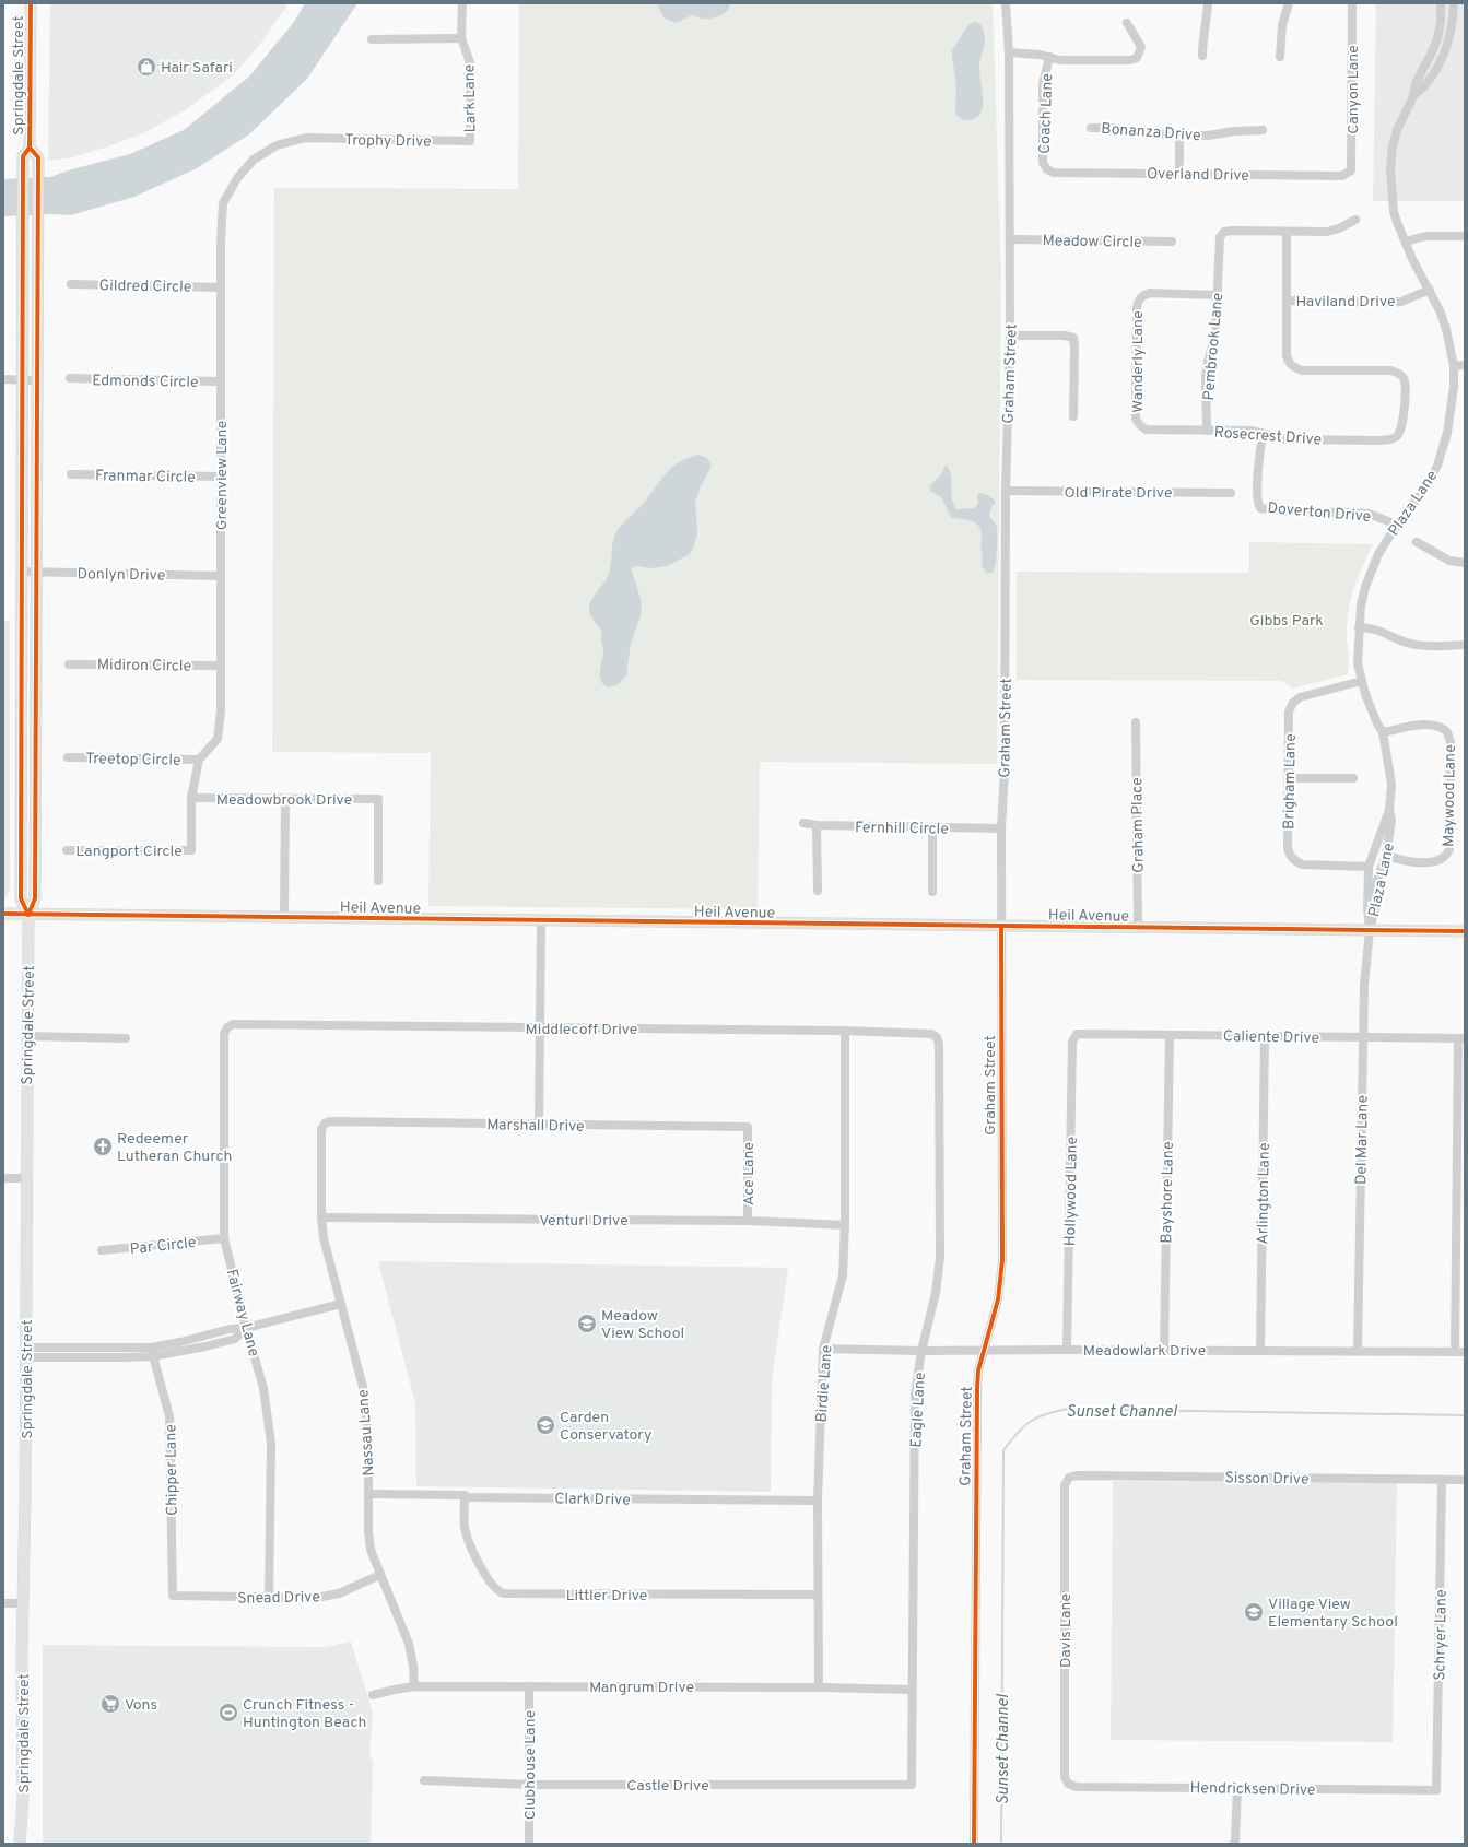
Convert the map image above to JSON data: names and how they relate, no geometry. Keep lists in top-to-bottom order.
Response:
{
  "streets": {
    "main road": ["Springdale Street", "Heil Avenue"],
    "street": [
      "Canyon Lane",
      "Lark Lane",
      "Coach Lane",
      "Bonanza Drive",
      "Trophy Drive",
      "Overland Drive",
      "Meadow Circle",
      "Gildred Circle",
      "Haviland Drive",
      "Pembrook Lane",
      "Wanderly Lane",
      "Graham Street",
      "Edmonds Circle",
      "Rosecrest Drive",
      "Franmar Circle",
      "Greenview Lane",
      "Old Pirate Drive",
      "Plaza Lane",
      "Doverton Drive",
      "Donlyn Drive",
      "Midiron Circle",
      "Treetop Circle",
      "Brigham Lane",
      "Maywood Lane",
      "Meadowbrook Drive",
      "Graham Place",
      "Fernhill Circle",
      "Langport Circle",
      "Middlecoff Drive",
      "Caliente Drive",
      "Marshall Drive",
      "Del Mar Lane",
      "Ace Lane",
      "Hollywood Lane",
      "Bayshore Lane",
      "Arlington Lane",
      "Venturi Drive",
      "Par Circle",
      "Fairway Lane",
      "Meadowlark Drive",
      "Birdie Lane",
      "Eagle Lane",
      "Nassau Lane",
      "Chipper Lane",
      "Sisson Drive",
      "Clark Drive",
      "Littler Drive",
      "Snead Drive",
      "Davis Lane",
      "Schryer Lane",
      "Mangrum Drive",
      "Clubhouse Lane",
      "Castle Drive",
      "Hendricksen Drive"
    ]
  },
  "crossings": [
    ["Springdale Street", "Donlyn Drive"],
    ["Springdale Street", "Heil Avenue"],
    ["Canyon Lane", "Overland Drive"],
    ["Lark Lane", "Trophy Drive"],
    ["Coach Lane", "Overland Drive"],
    ["Trophy Drive", "Greenview Lane"],
    ["Meadow Circle", "Graham Street"],
    ["Gildred Circle", "Greenview Lane"],
    ["Haviland Drive", "Rosecrest Drive"],
    ["Haviland Drive", "Plaza Lane"],
    ["Pembrook Lane", "Wanderly Lane"],
    ["Pembrook Lane", "Rosecrest Drive"],
    ["Wanderly Lane", "Rosecrest Drive"],
    ["Graham Street", "Old Pirate Drive"],
    ["Graham Street", "Fernhill Circle"],
    ["Graham Street", "Heil Avenue"],
    ["Graham Street", "Meadowlark Drive"],
    ["Edmonds Circle", "Greenview Lane"],
    ["Rosecrest Drive", "Doverton Drive"],
    ["Franmar Circle", "Greenview Lane"],
    ["Greenview Lane", "Donlyn Drive"],
    ["Greenview Lane", "Midiron Circle"],
    ["Greenview Lane", "Treetop Circle"],
    ["Plaza Lane", "Doverton Drive"],
    ["Plaza Lane", "Brigham Lane"],
    ["Plaza Lane", "Maywood Lane"],
    ["Plaza Lane", "Heil Avenue"],
    ["Plaza Lane", "Del Mar Lane"],
    ["Meadowbrook Drive", "Langport Circle"],
    ["Graham Place", "Heil Avenue"],
    ["Heil Avenue", "Del Mar Lane"],
    ["Middlecoff Drive", "Fairway Lane"],
    ["Middlecoff Drive", "Birdie Lane"],
    ["Middlecoff Drive", "Eagle Lane"],
    ["Caliente Drive", "Del Mar Lane"],
    ["Caliente Drive", "Hollywood Lane"],
    ["Caliente Drive", "Bayshore Lane"],
    ["Caliente Drive", "Arlington Lane"],
    ["Marshall Drive", "Ace Lane"],
    ["Marshall Drive", "Nassau Lane"],
    ["Del Mar Lane", "Meadowlark Drive"],
    ["Ace Lane", "Venturi Drive"],
    ["Hollywood Lane", "Meadowlark Drive"],
    ["Bayshore Lane", "Meadowlark Drive"],
    ["Arlington Lane", "Meadowlark Drive"],
    ["Venturi Drive", "Birdie Lane"],
    ["Venturi Drive", "Nassau Lane"],
    ["Par Circle", "Fairway Lane"],
    ["Fairway Lane", "Snead Drive"],
    ["Meadowlark Drive", "Birdie Lane"],
    ["Meadowlark Drive", "Eagle Lane"],
    ["Birdie Lane", "Clark Drive"],
    ["Birdie Lane", "Littler Drive"],
    ["Birdie Lane", "Mangrum Drive"],
    ["Eagle Lane", "Mangrum Drive"],
    ["Eagle Lane", "Castle Drive"],
    ["Nassau Lane", "Clark Drive"],
    ["Nassau Lane", "Snead Drive"],
    ["Nassau Lane", "Mangrum Drive"],
    ["Chipper Lane", "Snead Drive"],
    ["Sisson Drive", "Davis Lane"],
    ["Sisson Drive", "Schryer Lane"],
    ["Clark Drive", "Littler Drive"],
    ["Davis Lane", "Hendricksen Drive"],
    ["Schryer Lane", "Hendricksen Drive"],
    ["Mangrum Drive", "Clubhouse Lane"],
    ["Clubhouse Lane", "Castle Drive"]
  ],
  "water": ["Sunset Channel"],
  "parks": ["Gibbs Park"],
  "places": {
    "shop": ["Hair Safari"],
    "church": ["Redeemer Lutheran Church"],
    "school or university": ["Meadow View School", "Carden Conservatory", "Village View Elementary School"],
    "supermarket": ["Vons"],
    "sports": ["Crunch Fitness - Huntington Beach"]
  }
}
